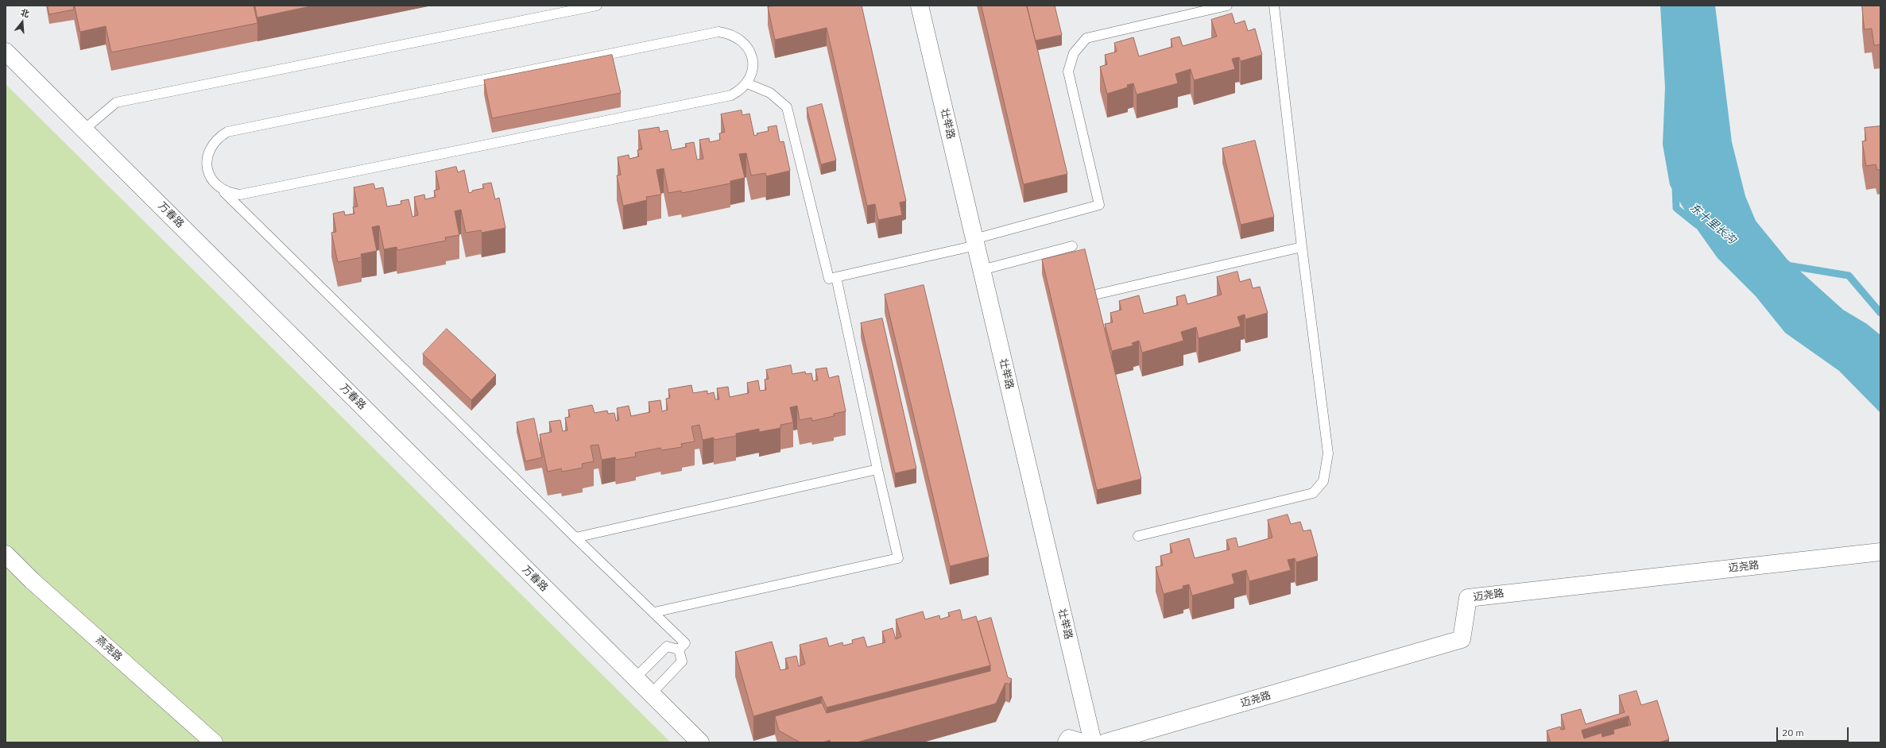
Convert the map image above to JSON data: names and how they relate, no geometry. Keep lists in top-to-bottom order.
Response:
{
  "streets": {
    "street": [
      "壮举路",
      "万春路",
      "迈尧路",
      "燕尧路"
    ]
  },
  "water": ["东十里长沟"],
  "scale_bar": "20 m",
  "north": "top"
}
